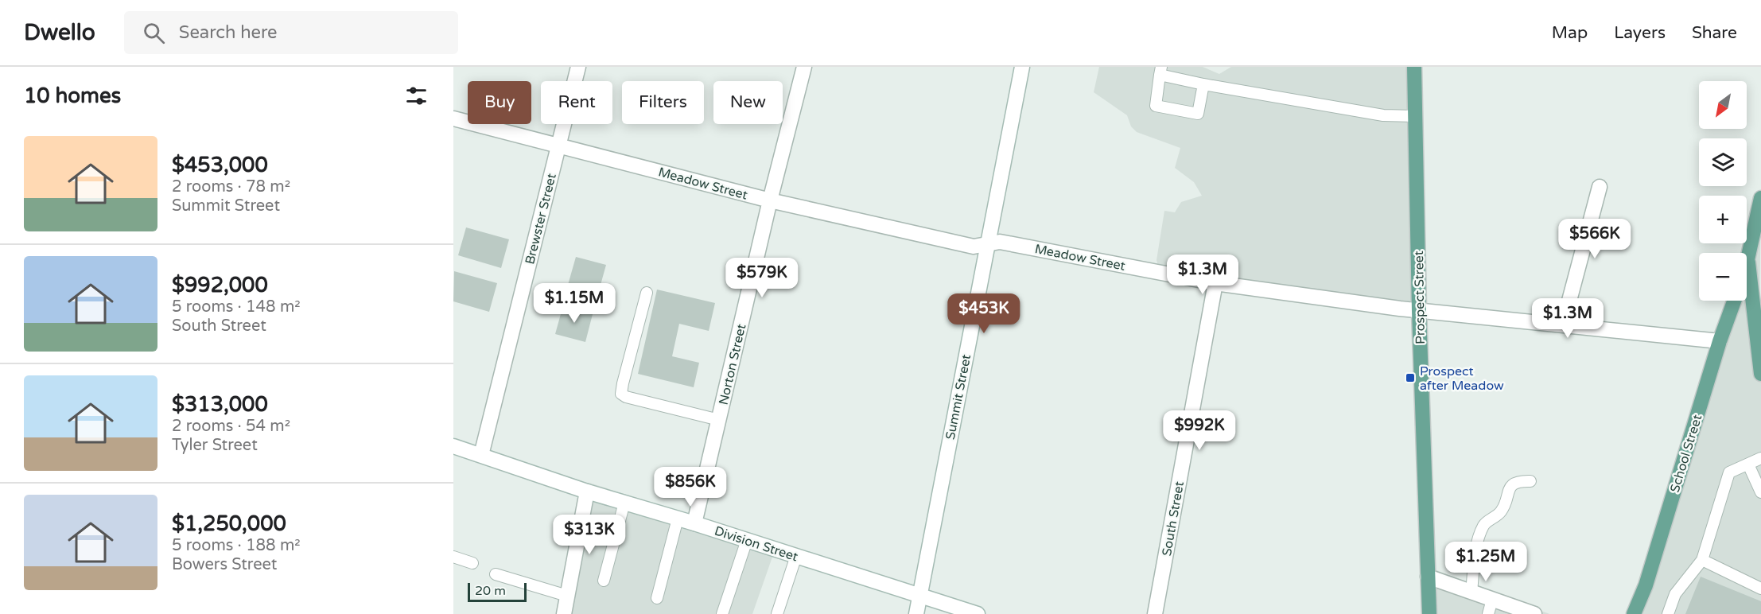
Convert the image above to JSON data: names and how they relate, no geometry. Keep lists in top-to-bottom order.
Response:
{
  "streets": {
    "main road": ["Prospect Street", "School Street"],
    "street": [
      "Meadow Street",
      "Brewster Street",
      "Norton Street",
      "Summit Street",
      "South Street",
      "Division Street"
    ]
  },
  "crossings": [
    ["Meadow Street", "Brewster Street"],
    ["Meadow Street", "Prospect Street"],
    ["Meadow Street", "Norton Street"],
    ["Meadow Street", "Summit Street"],
    ["Meadow Street", "School Street"],
    ["Meadow Street", "South Street"],
    ["Brewster Street", "Division Street"],
    ["Norton Street", "Division Street"],
    ["Summit Street", "Division Street"]
  ],
  "places": {
    "transit": ["Prospect after Meadow"]
  },
  "scale_bar": "20 m",
  "north": "bottom left",
  "page": {
    "header": "Dwello",
    "search": "Search here",
    "nav": ["Map", "Layers", "Share"],
    "heading": "10 homes",
    "map_buttons": ["+", "−"],
    "chip": [
      "Buy",
      "Rent",
      "Filters",
      "New"
    ],
    "list": [
      {
        "name": "$453,000",
        "note": "2 rooms · 78 m² · Summit Street"
      },
      {
        "name": "$992,000",
        "note": "5 rooms · 148 m² · South Street"
      },
      {
        "name": "$313,000",
        "note": "2 rooms · 54 m² · Tyler Street"
      },
      {
        "name": "$1,250,000",
        "note": "5 rooms · 188 m² · Bowers Street"
      }
    ],
    "price": [
      "$566K",
      "$1.3M",
      "$579K",
      "$1.15M",
      "$453K",
      "$1.3M",
      "$992K",
      "$856K",
      "$313K",
      "$1.25M"
    ],
    "scale": "20 m"
  }
}
